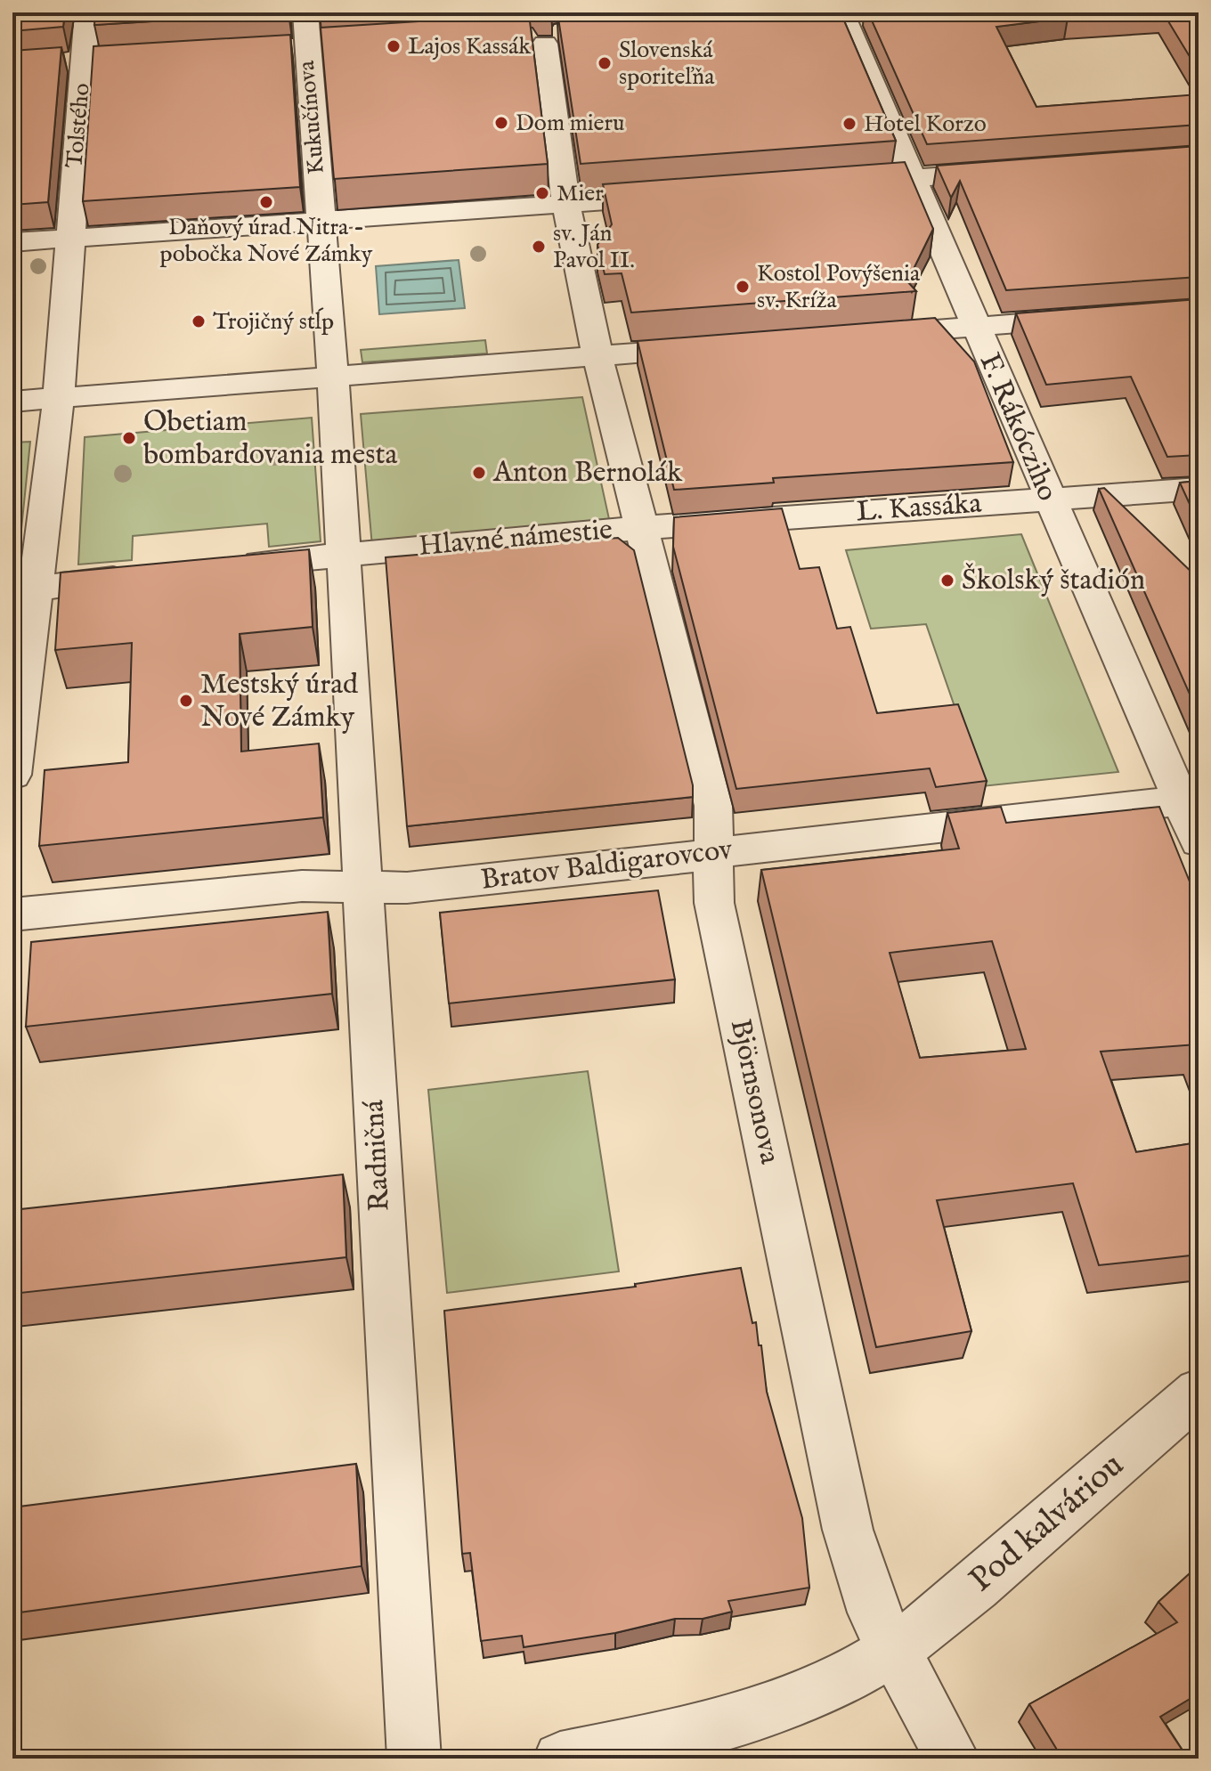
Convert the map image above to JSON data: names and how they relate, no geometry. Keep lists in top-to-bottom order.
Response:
{
  "streets": {
    "street": [
      "Kukučínova",
      "Tolstého",
      "F. Rákócziho",
      "L. Kassáka",
      "Hlavné námestie",
      "Bratov Baldigarovcov",
      "Björnsonova",
      "Radničná",
      "Pod kalváriou"
    ]
  },
  "crossings": [
    ["F. Rákócziho", "L. Kassáka"],
    ["F. Rákócziho", "Bratov Baldigarovcov"],
    ["L. Kassáka", "Hlavné námestie"],
    ["L. Kassáka", "Björnsonova"],
    ["Hlavné námestie", "Björnsonova"],
    ["Hlavné námestie", "Radničná"],
    ["Bratov Baldigarovcov", "Björnsonova"],
    ["Bratov Baldigarovcov", "Radničná"],
    ["Björnsonova", "Pod kalváriou"]
  ],
  "places": [
    "Lajos Kassák",
    "Slovenská sporiteľňa",
    "Dom mieru",
    "Hotel Korzo",
    "Mier",
    "Daňový úrad Nitra - pobočka Nové Zámky",
    "sv. Ján Pavol II.",
    "Kostol Povýšenia sv. Kríža",
    "Trojičný stĺp",
    "Obetiam bombardovania mesta",
    "Anton Bernolák",
    "Školský štadión",
    "Mestský úrad Nové Zámky"
  ]
}
